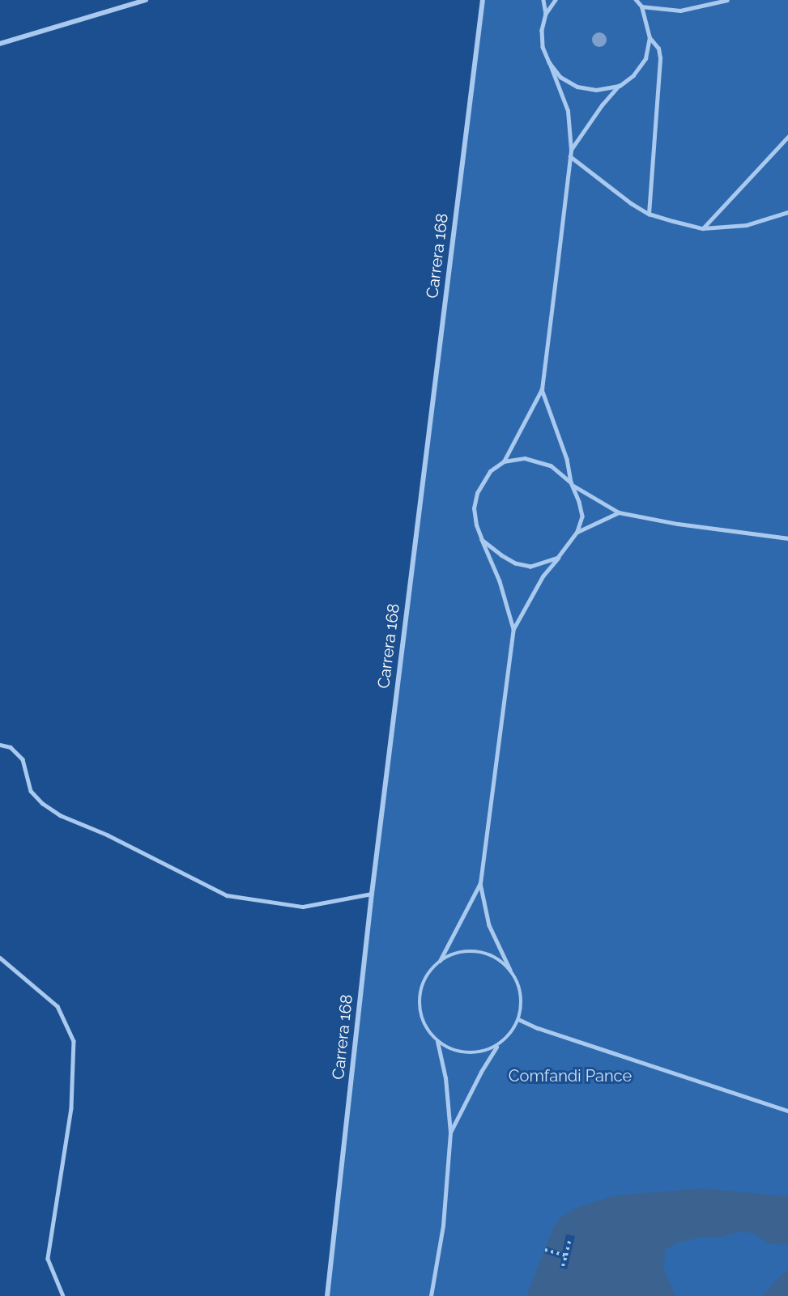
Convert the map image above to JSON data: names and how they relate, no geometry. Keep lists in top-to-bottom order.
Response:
{
  "streets": {
    "street": ["Carrera 168"]
  },
  "parks": ["Comfandi Pance"]
}
